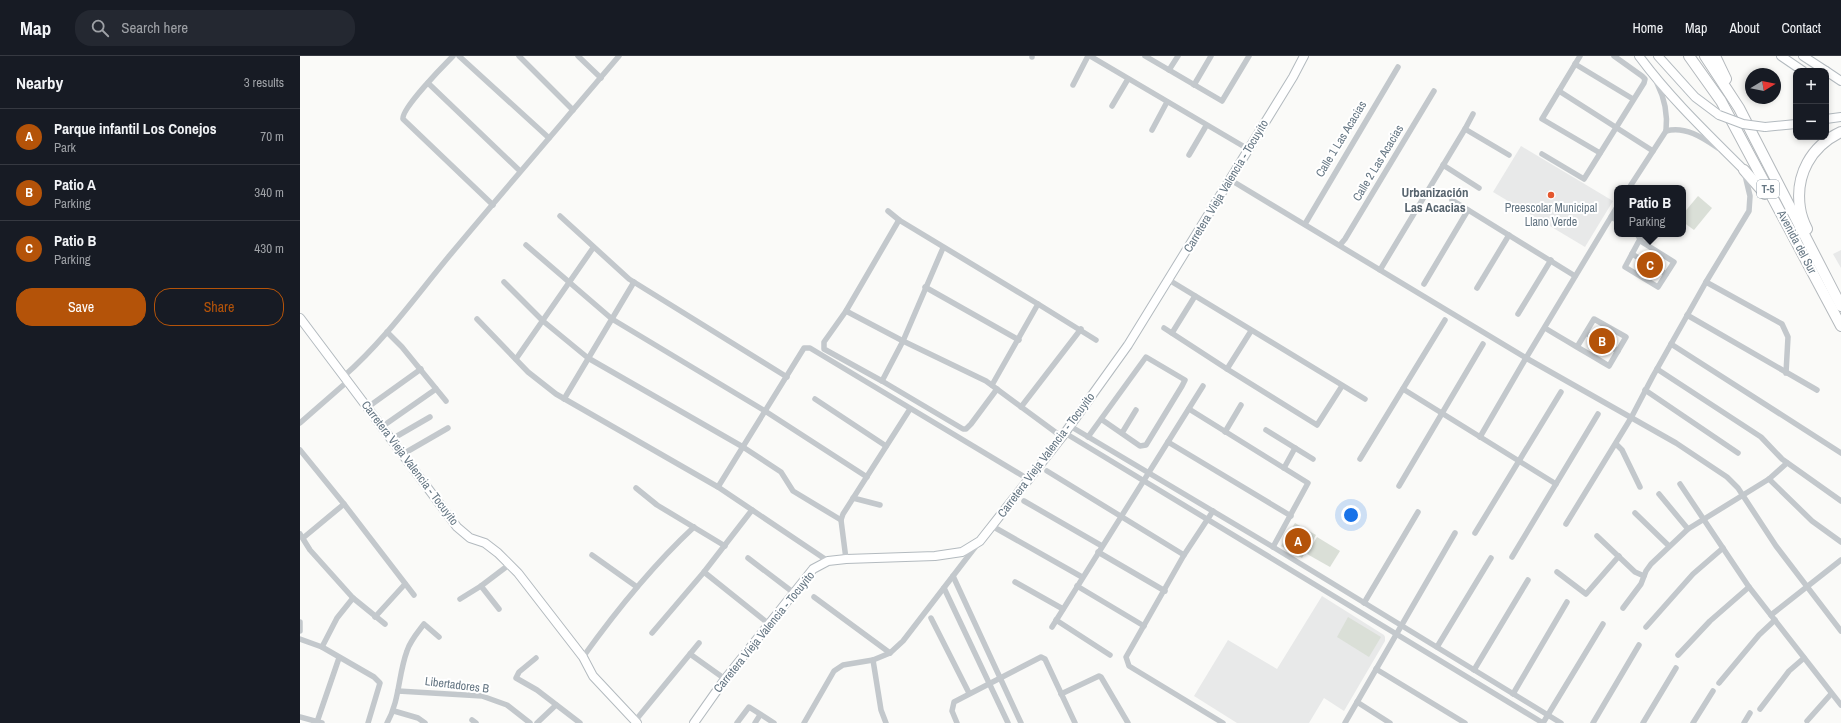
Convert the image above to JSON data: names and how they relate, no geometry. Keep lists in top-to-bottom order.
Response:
{
  "streets": {
    "highway": ["T-5", "Avenida del Sur"],
    "street": [
      "Calle 1 Las Acacias",
      "Calle 2 Las Acacias",
      "Carretera Vieja Valencia - Tocuyito",
      "Libertadores B"
    ]
  },
  "districts": ["Urbanización Las Acacias"],
  "places": ["Preescolar Municipal Llano Verde"],
  "north": "right",
  "page": {
    "header": "Map",
    "search": "Search here",
    "nav": [
      "Home",
      "Map",
      "About",
      "Contact"
    ],
    "heading": ["Nearby", "3 results"],
    "map_buttons": ["+", "−"],
    "list": [
      {
        "mark": "A",
        "name": "Parque infantil Los Conejos",
        "note": "Park",
        "value": "70 m"
      },
      {
        "mark": "B",
        "name": "Patio A",
        "note": "Parking",
        "value": "340 m"
      },
      {
        "mark": "C",
        "name": "Patio B",
        "note": "Parking",
        "value": "430 m"
      }
    ],
    "popup": ["Patio B", "Parking"],
    "pins": ["C", "B", "A"],
    "buttons": ["Save", "Share"]
  }
}
